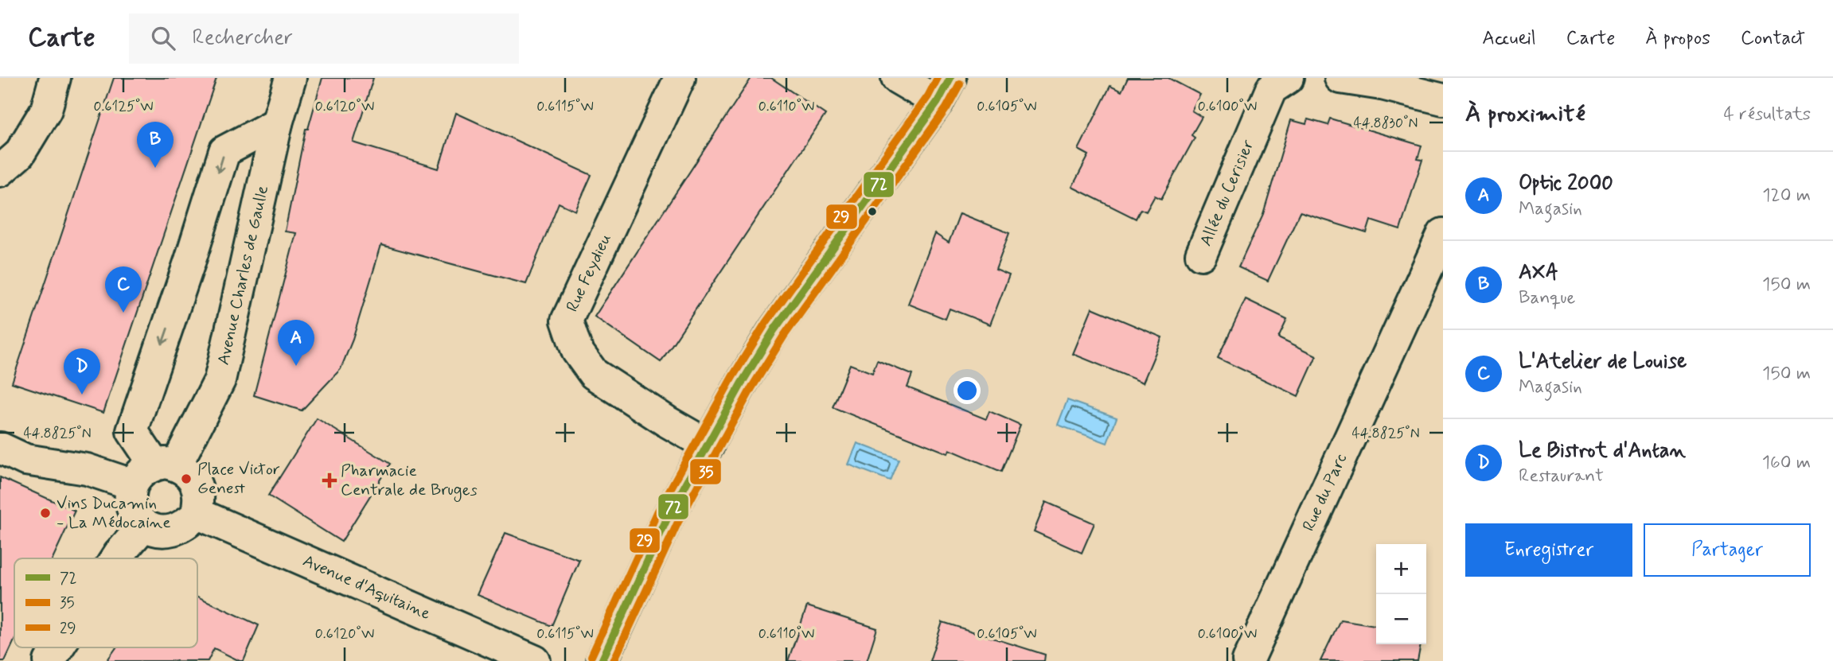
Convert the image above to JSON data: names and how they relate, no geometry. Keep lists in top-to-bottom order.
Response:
{
  "streets": {
    "street": [
      "Allée du Cerisier",
      "Rue Feydieu",
      "Avenue Charles de Gaulle",
      "Rue du Parc",
      "Avenue d'Aquitaine"
    ]
  },
  "crossings": [
    ["Avenue Charles de Gaulle", "Avenue d'Aquitaine"]
  ],
  "places": {
    "other": ["Place Victor Genest", "Vins Ducamin - La Médocaine"],
    "health": ["Pharmacie Centrale de Bruges"]
  },
  "lines": ["transit line 72", "transit line 29", "transit line 35"],
  "legend": ["72", "35", "29"],
  "page": {
    "header": "Carte",
    "search": "Rechercher",
    "nav": [
      "Accueil",
      "Carte",
      "À propos",
      "Contact"
    ],
    "heading": ["À proximité", "4 résultats"],
    "pins": [
      "B",
      "C",
      "A",
      "D"
    ],
    "list": [
      {
        "mark": "A",
        "name": "Optic 2000",
        "note": "Magasin",
        "value": "120 m"
      },
      {
        "mark": "B",
        "name": "AXA",
        "note": "Banque",
        "value": "150 m"
      },
      {
        "mark": "C",
        "name": "L'Atelier de Louise",
        "note": "Magasin",
        "value": "150 m"
      },
      {
        "mark": "D",
        "name": "Le Bistrot d'Antan",
        "note": "Restaurant",
        "value": "160 m"
      }
    ],
    "buttons": ["Enregistrer", "Partager"],
    "map_buttons": ["+", "−"]
  },
  "coordinates": [
    "0.6125°W",
    "0.6120°W",
    "0.6115°W",
    "0.6110°W",
    "0.6105°W",
    "0.6100°W",
    "44.8830°N",
    "44.8825°N"
  ]
}
